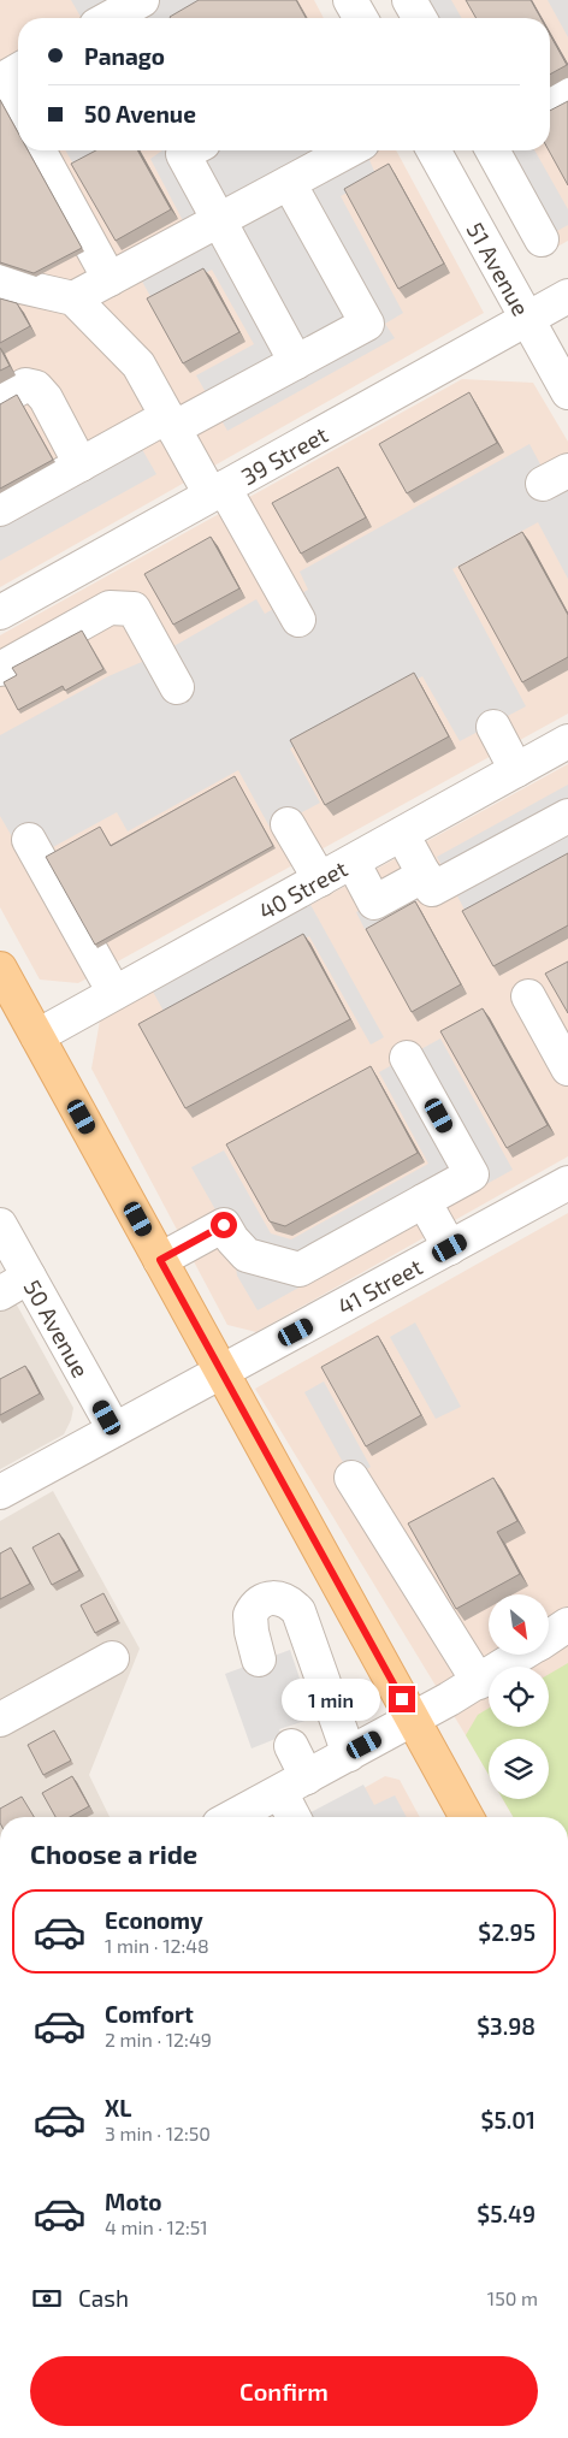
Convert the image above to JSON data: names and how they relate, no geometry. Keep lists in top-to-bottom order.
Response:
{
  "streets": {
    "street": [
      "51 Avenue",
      "39 Street",
      "40 Street",
      "41 Street",
      "50 Avenue"
    ]
  },
  "crossings": [
    ["51 Avenue", "39 Street"],
    ["41 Street", "50 Avenue"]
  ],
  "north": "bottom right",
  "page": {
    "banner": ["Panago", "50 Avenue"],
    "bubble": "1 min",
    "heading": "Choose a ride",
    "list": [
      {
        "name": "Economy",
        "note": "1 min · 12:48",
        "value": "$2.95"
      },
      {
        "name": "Comfort",
        "note": "2 min · 12:49",
        "value": "$3.98"
      },
      {
        "name": "XL",
        "note": "3 min · 12:50",
        "value": "$5.01"
      },
      {
        "name": "Moto",
        "note": "4 min · 12:51",
        "value": "$5.49"
      }
    ],
    "pay": ["Cash", "150 m"],
    "buttons": "Confirm"
  }
}
